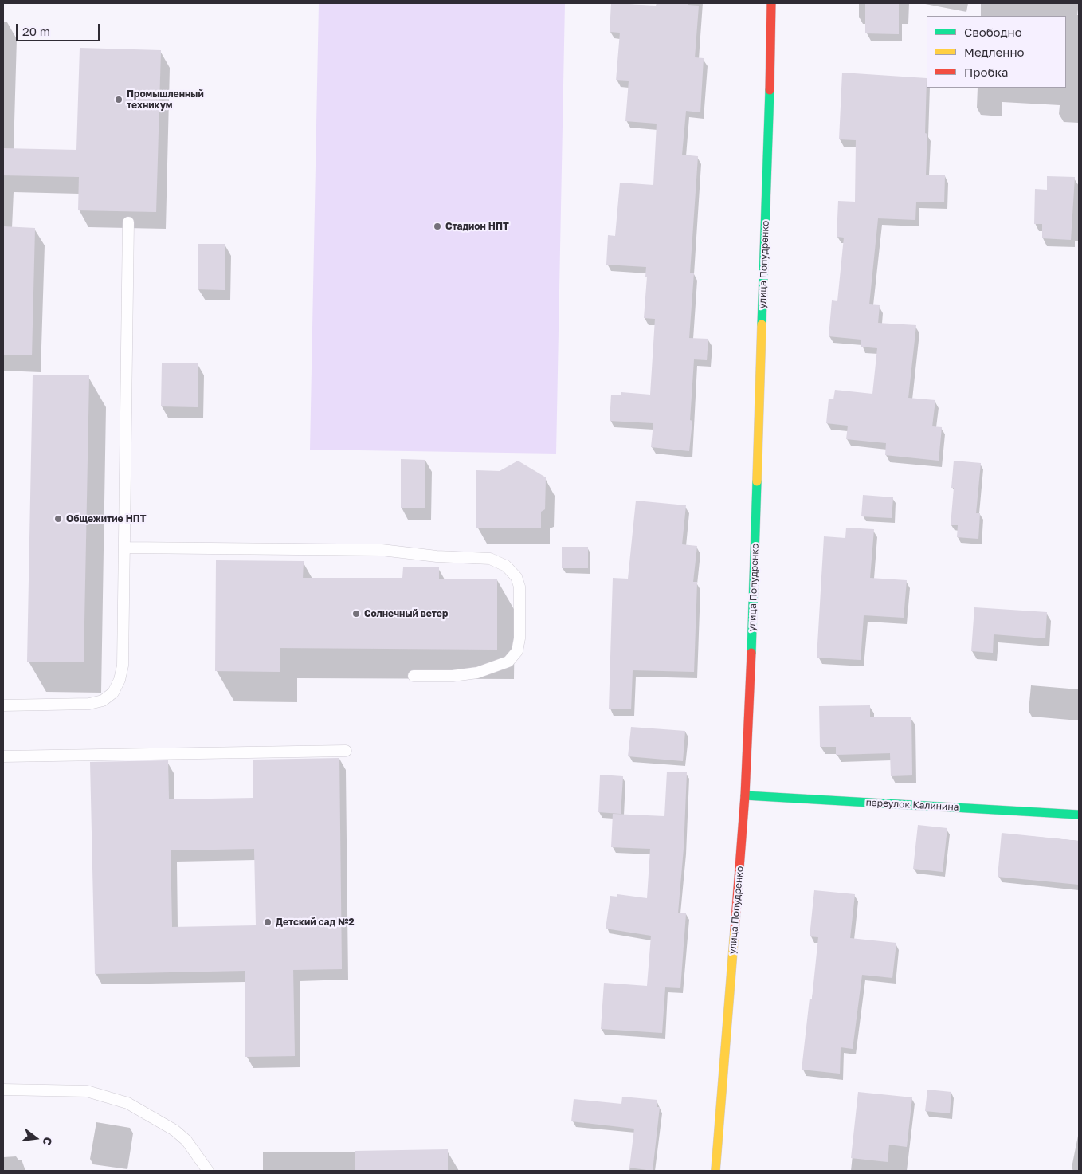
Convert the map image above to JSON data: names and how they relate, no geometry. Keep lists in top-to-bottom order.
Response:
{
  "streets": {
    "street": ["улица Попудренко", "переулок Калинина"]
  },
  "crossings": [
    ["улица Попудренко", "переулок Калинина"]
  ],
  "places": [
    "Промышленный техникум",
    "Стадион НПТ",
    "Общежитие НПТ",
    "Солнечный ветер",
    "Детский сад №2"
  ],
  "legend": ["Свободно", "Медленно", "Пробка"],
  "scale_bar": "20 m",
  "north": "right"
}
